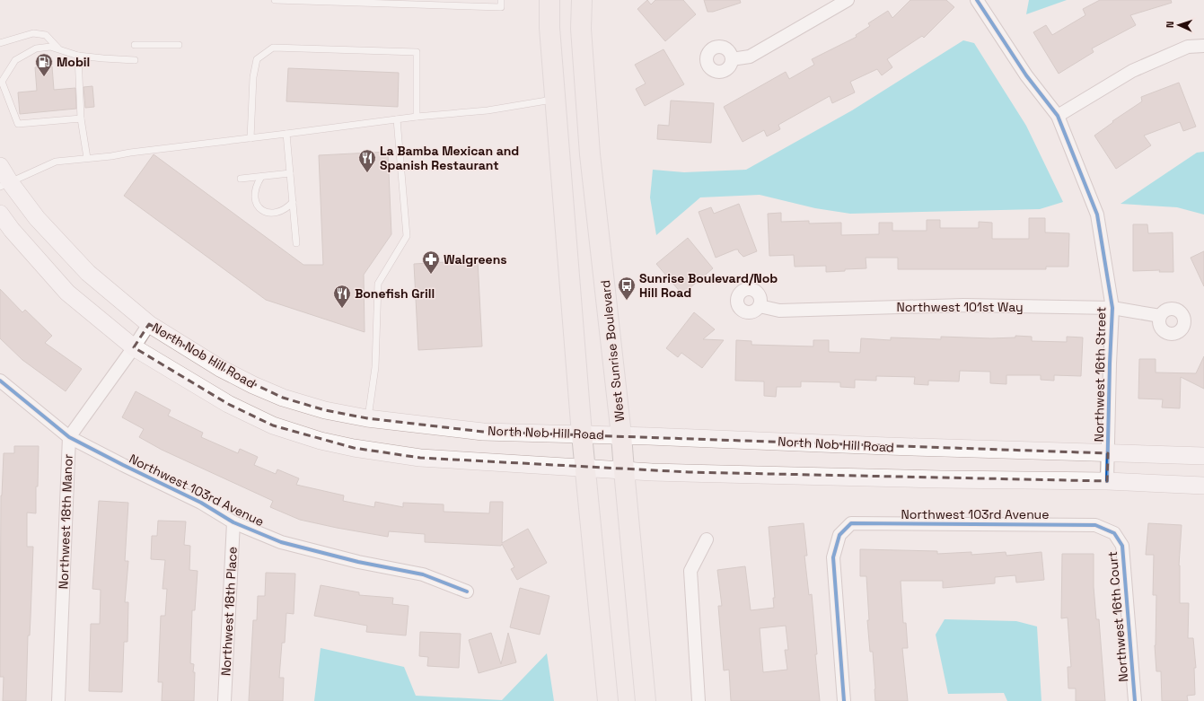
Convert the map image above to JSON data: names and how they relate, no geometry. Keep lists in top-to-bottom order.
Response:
{
  "streets": {
    "highway": ["West Sunrise Boulevard"],
    "main road": ["North Nob Hill Road"],
    "street": [
      "Northwest 101st Way",
      "Northwest 16th Street",
      "Northwest 103rd Avenue",
      "Northwest 18th Manor",
      "Northwest 18th Place",
      "Northwest 16th Court"
    ]
  },
  "crossings": [
    ["Northwest 101st Way", "Northwest 16th Street"],
    ["West Sunrise Boulevard", "North Nob Hill Road"],
    ["North Nob Hill Road", "Northwest 16th Street"],
    ["North Nob Hill Road", "Northwest 18th Manor"],
    ["Northwest 103rd Avenue", "Northwest 18th Manor"],
    ["Northwest 103rd Avenue", "Northwest 18th Place"],
    ["Northwest 103rd Avenue", "Northwest 16th Court"]
  ],
  "places": {
    "fuel station": ["Mobil"],
    "restaurant": ["La Bamba Mexican and Spanish Restaurant", "Bonefish Grill"],
    "pharmacy": ["Walgreens"],
    "bus stop": ["Sunrise Boulevard/Nob Hill Road"]
  },
  "north": "left"
}
